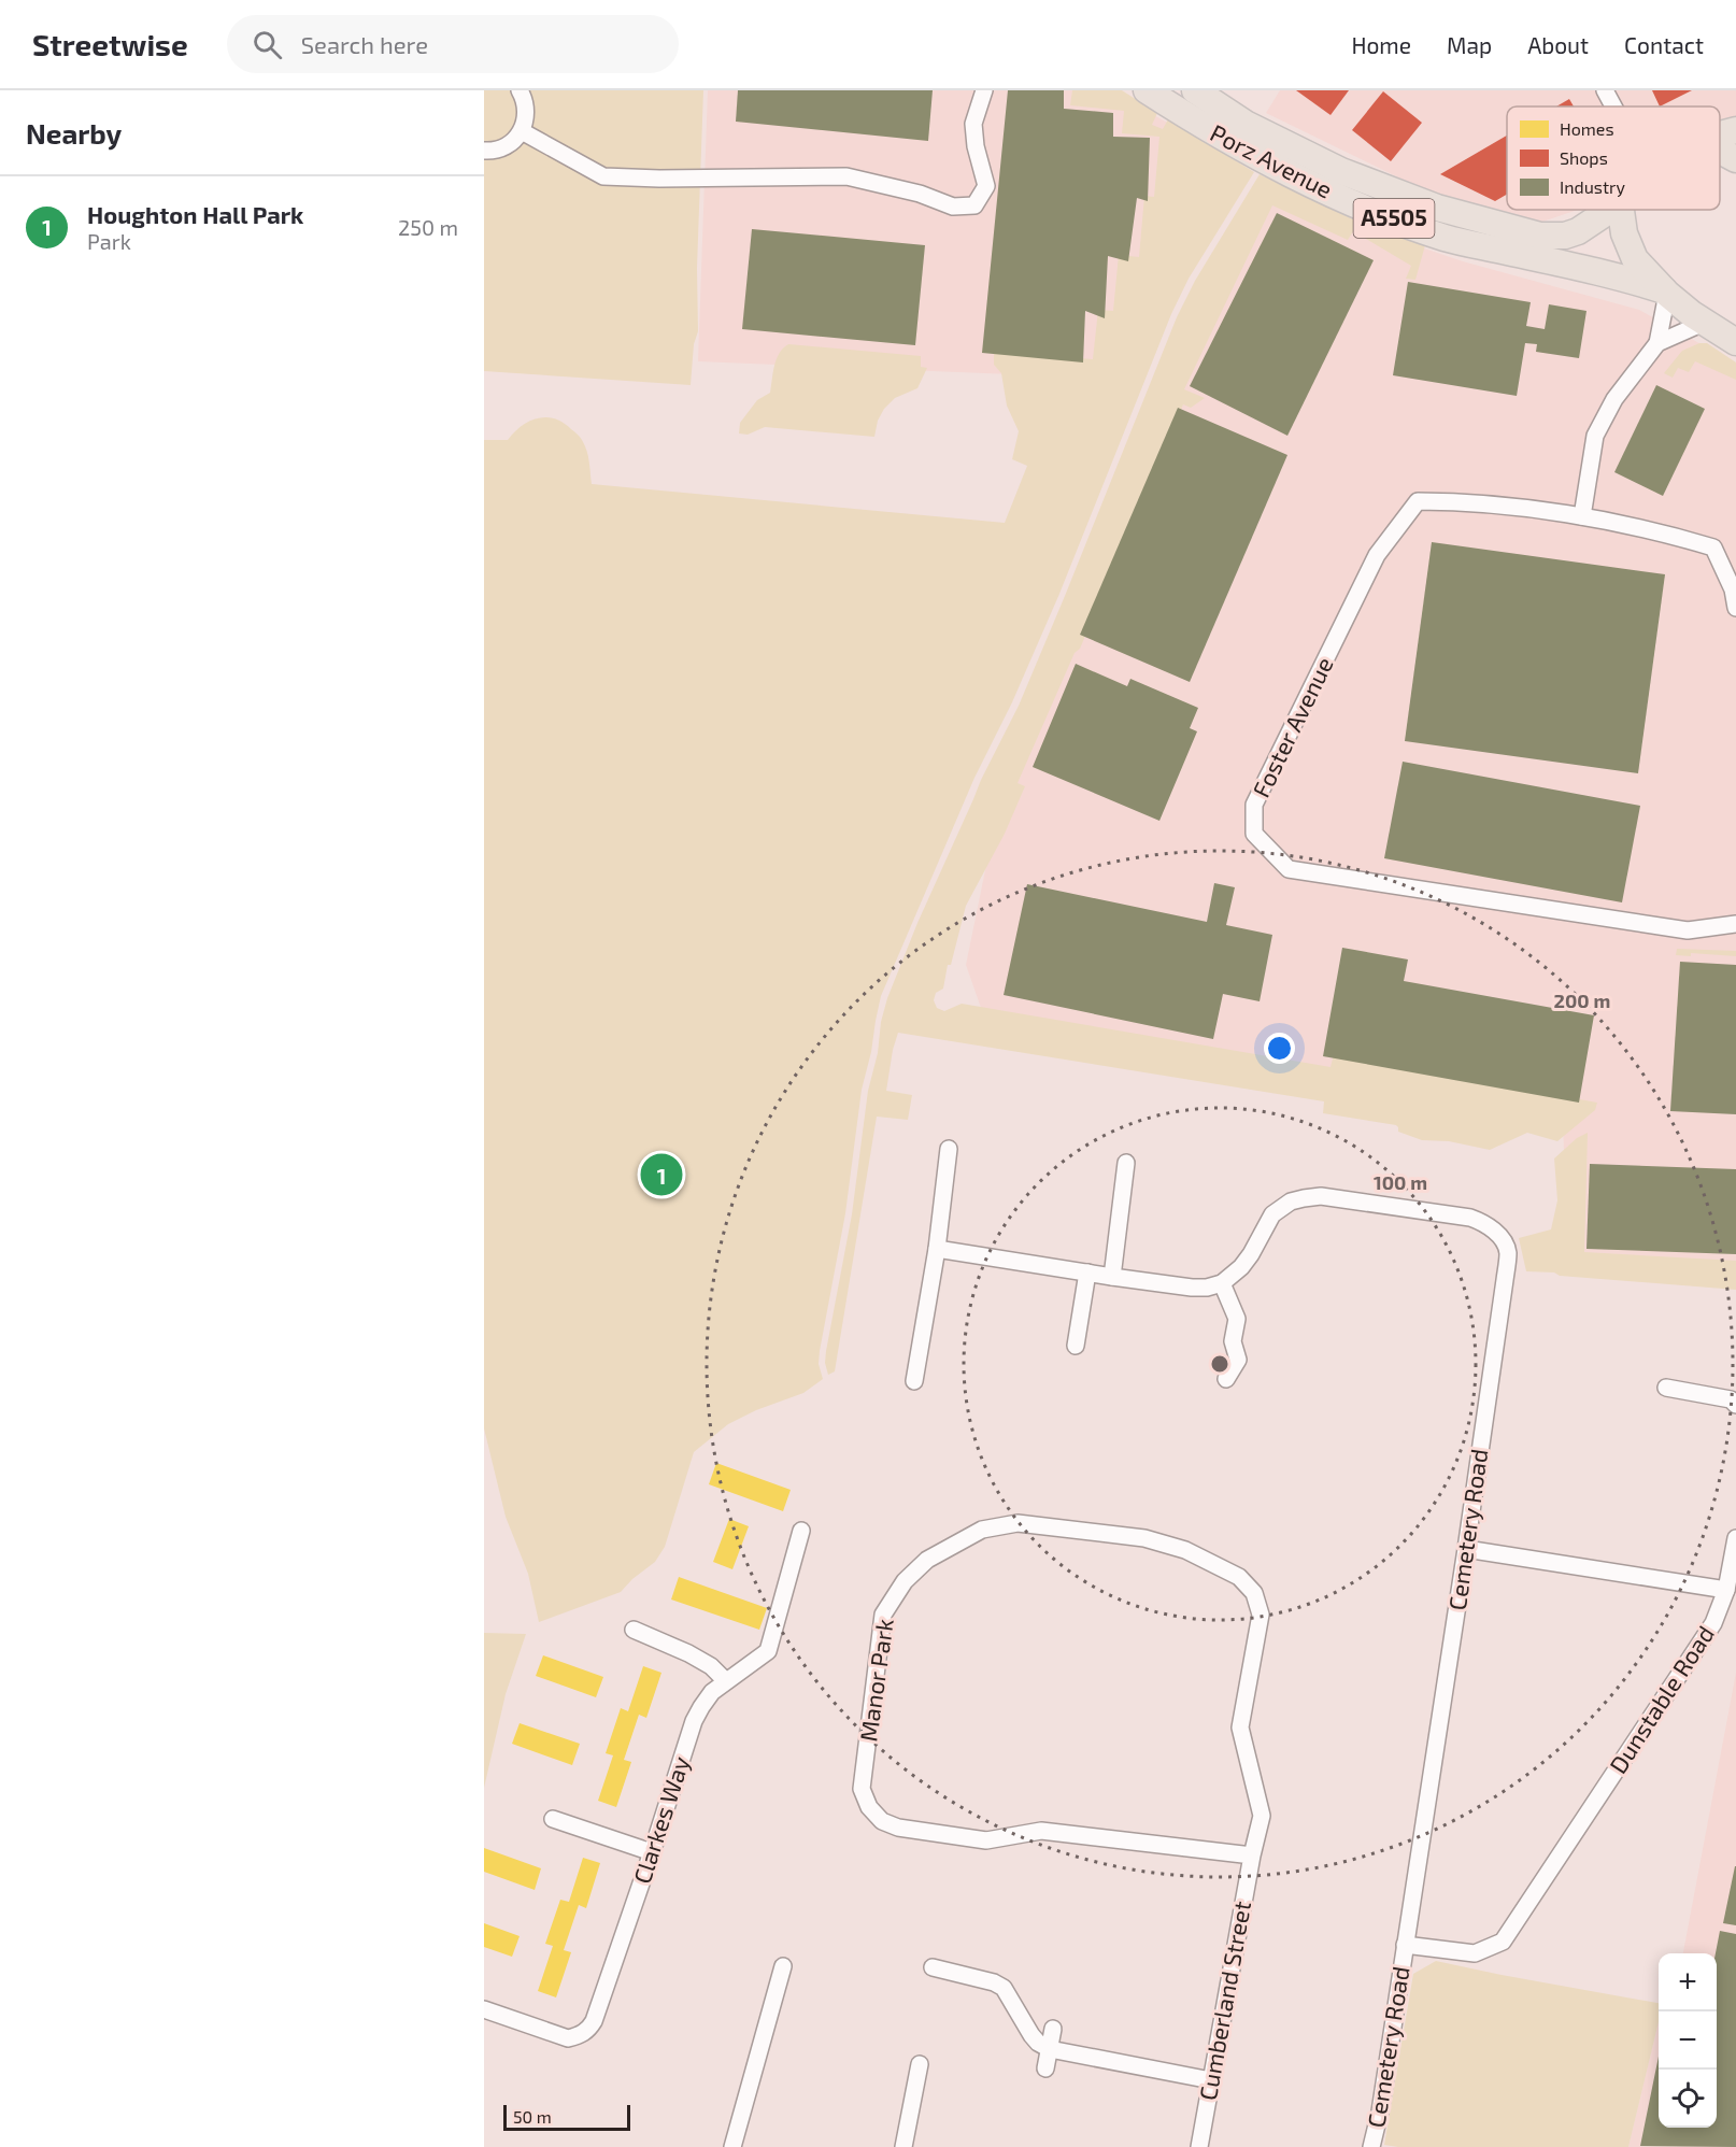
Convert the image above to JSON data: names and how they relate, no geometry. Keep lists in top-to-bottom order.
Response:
{
  "streets": {
    "main road": ["Porz Avenue", "A5505"],
    "street": [
      "Foster Avenue",
      "Cemetery Road",
      "Manor Park",
      "Dunstable Road",
      "Clarkes Way",
      "Cumberland Street"
    ]
  },
  "crossings": [
    ["Porz Avenue", "A5505"],
    ["Cemetery Road", "Dunstable Road"],
    ["Manor Park", "Cumberland Street"]
  ],
  "legend": ["Homes", "Shops", "Industry"],
  "scale_bar": "50 m",
  "page": {
    "header": "Streetwise",
    "search": "Search here",
    "nav": [
      "Home",
      "Map",
      "About",
      "Contact"
    ],
    "heading": "Nearby",
    "list": [
      {
        "mark": "1",
        "name": "Houghton Hall Park",
        "note": "Park",
        "value": "250 m"
      }
    ],
    "pins": "1",
    "map_buttons": ["+", "−"],
    "scale": "50 m"
  },
  "rings": ["200 m", "100 m"]
}
